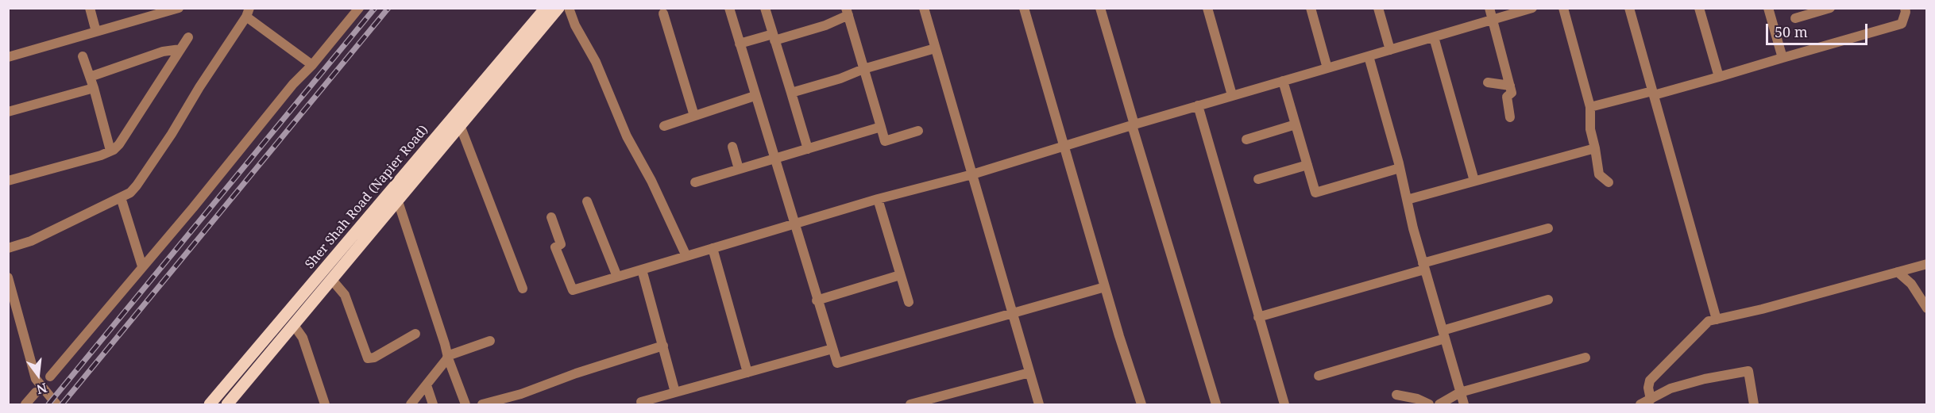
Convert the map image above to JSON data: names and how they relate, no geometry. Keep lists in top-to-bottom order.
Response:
{
  "streets": {
    "main road": ["Sher Shah Road (Napier Road)"]
  },
  "scale_bar": "50 m",
  "north": "bottom"
}
